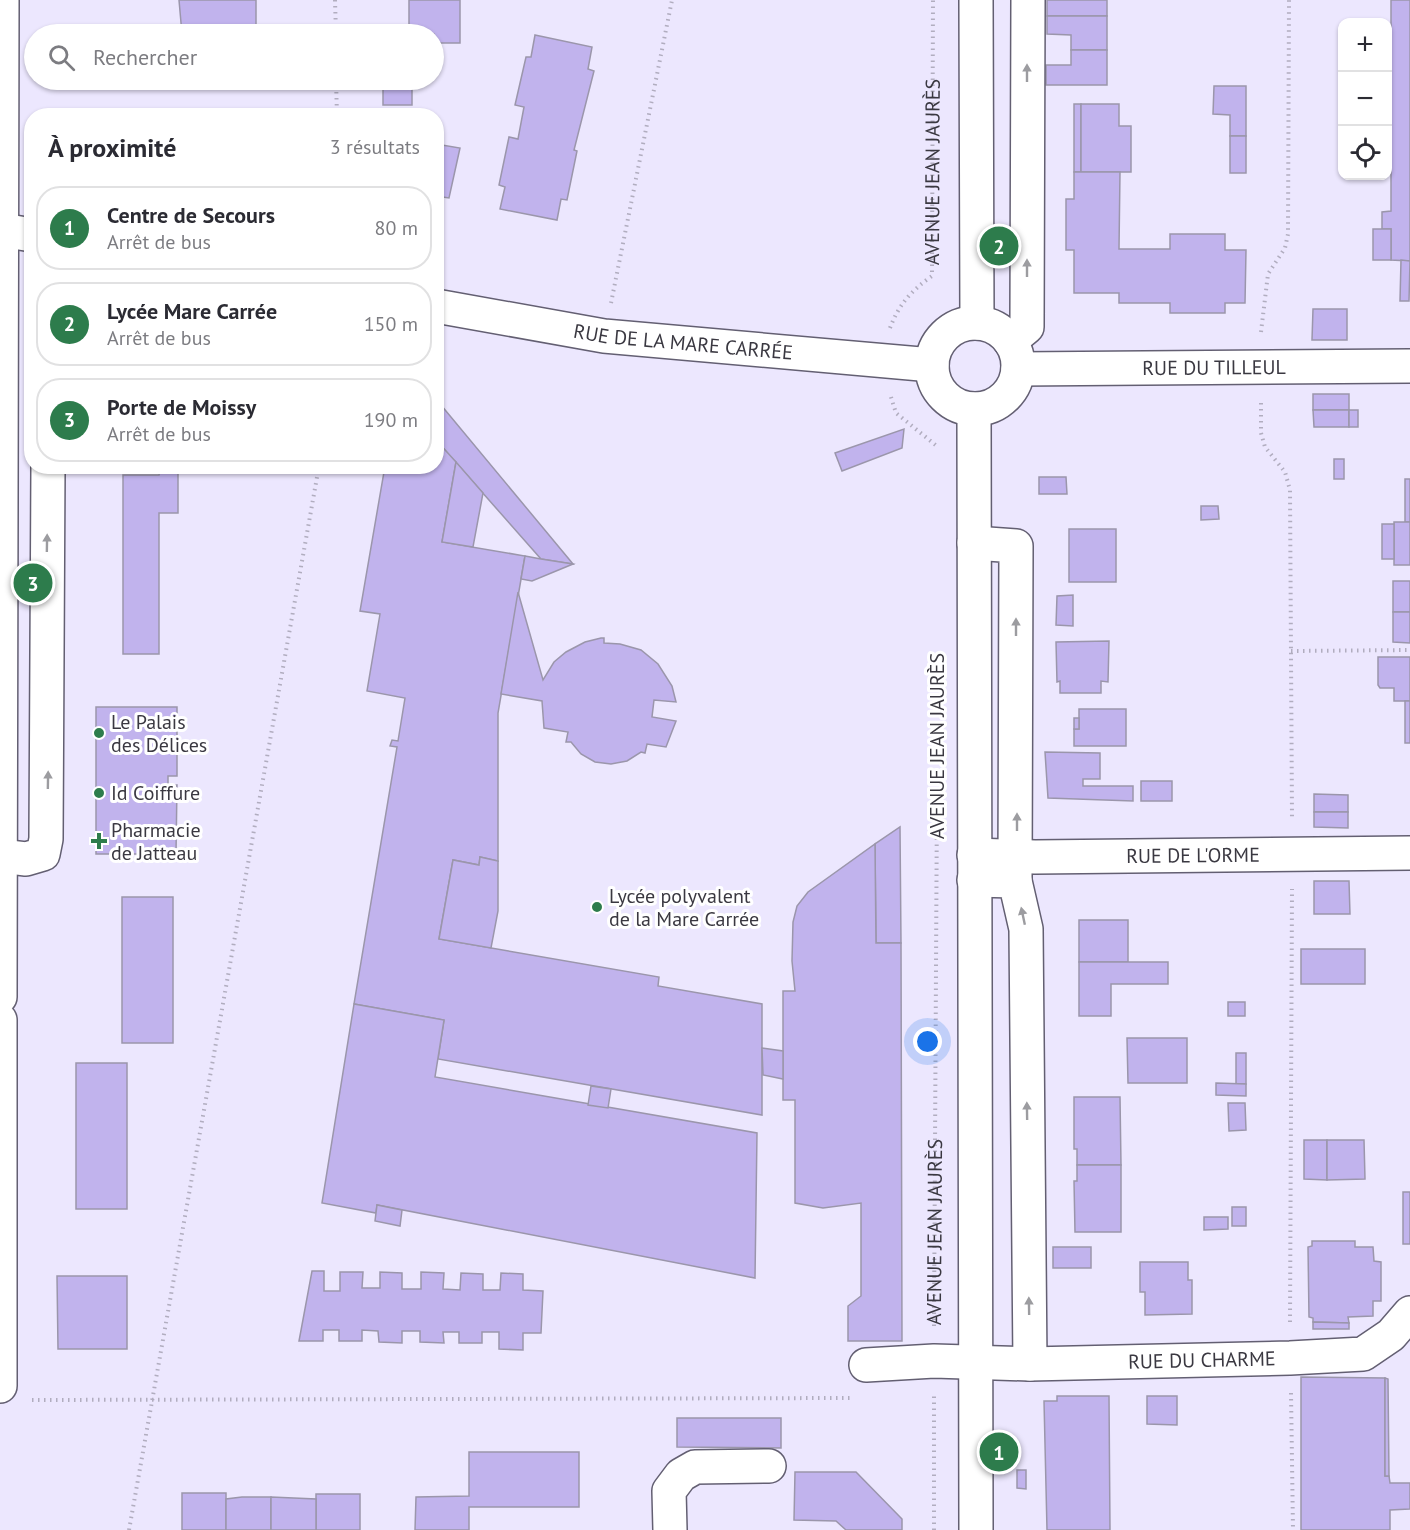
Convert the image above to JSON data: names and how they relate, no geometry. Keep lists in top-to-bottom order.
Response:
{
  "streets": {
    "street": [
      "AVENUE JEAN JAURÈS",
      "RUE DE LA MARE CARRÉE",
      "RUE DU TILLEUL",
      "RUE DE L'ORME",
      "RUE DU CHARME"
    ]
  },
  "crossings": [
    ["AVENUE JEAN JAURÈS", "RUE DE LA MARE CARRÉE"],
    ["AVENUE JEAN JAURÈS", "RUE DU TILLEUL"],
    ["AVENUE JEAN JAURÈS", "RUE DE L'ORME"],
    ["AVENUE JEAN JAURÈS", "RUE DU CHARME"],
    ["RUE DE LA MARE CARRÉE", "RUE DU TILLEUL"]
  ],
  "places": {
    "other": ["Le Palais des Délices", "Id Coiffure", "Lycée polyvalent de la Mare Carrée"],
    "health": ["Pharmacie de Jatteau"]
  },
  "page": {
    "map_buttons": ["+", "−"],
    "search": "Rechercher",
    "heading": ["À proximité", "3 résultats"],
    "list": [
      {
        "mark": "1",
        "name": "Centre de Secours",
        "note": "Arrêt de bus",
        "value": "80 m"
      },
      {
        "mark": "2",
        "name": "Lycée Mare Carrée",
        "note": "Arrêt de bus",
        "value": "150 m"
      },
      {
        "mark": "3",
        "name": "Porte de Moissy",
        "note": "Arrêt de bus",
        "value": "190 m"
      }
    ],
    "pins": ["2", "3", "1"]
  }
}
